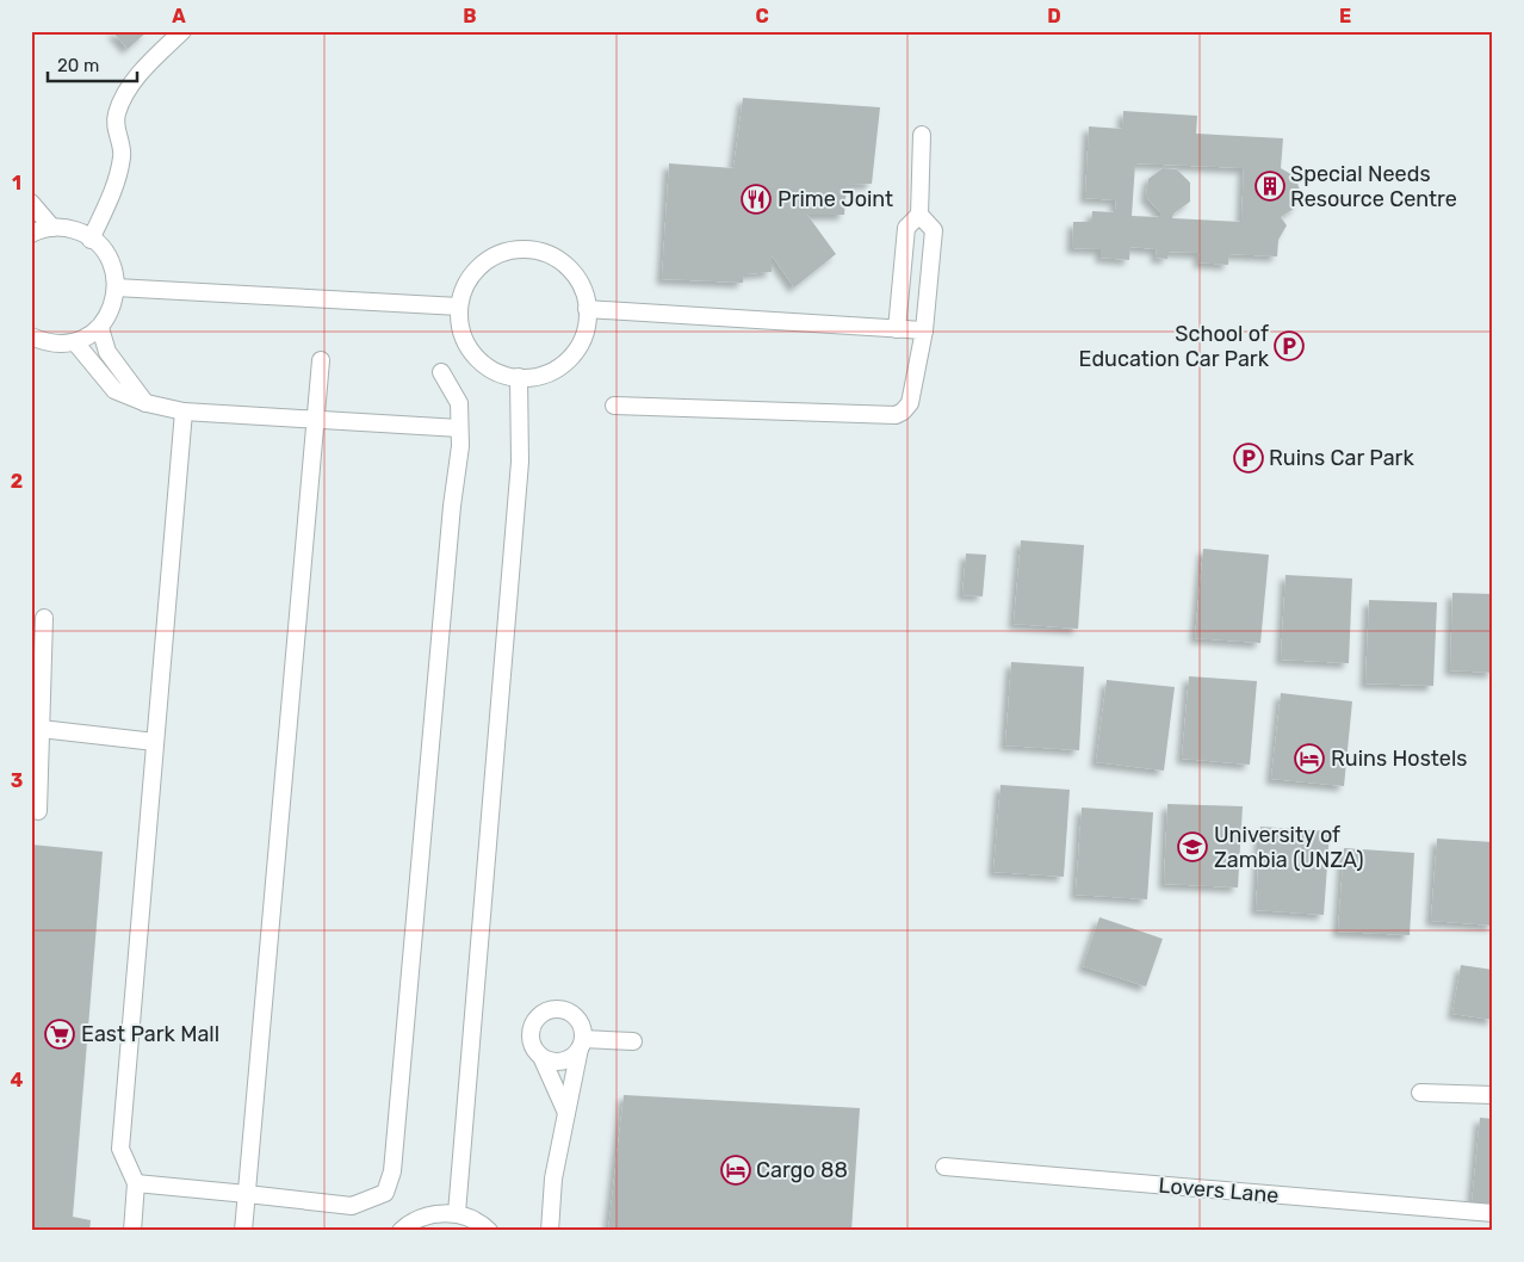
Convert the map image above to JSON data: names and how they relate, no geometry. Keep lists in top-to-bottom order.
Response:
{
  "streets": {
    "lane": ["Lovers Lane"]
  },
  "places": {
    "building": ["Special Needs Resource Centre"],
    "restaurant": ["Prime Joint"],
    "parking": ["School of Education Car Park", "Ruins Car Park"],
    "hotel": ["Ruins Hostels", "Cargo 88"],
    "school or university": ["University of Zambia (UNZA)"],
    "supermarket": ["East Park Mall"]
  },
  "scale_bar": "20 m",
  "grid": {
    "columns": [
      "A",
      "B",
      "C",
      "D",
      "E"
    ],
    "rows": [
      "1",
      "2",
      "3",
      "4"
    ]
  }
}
